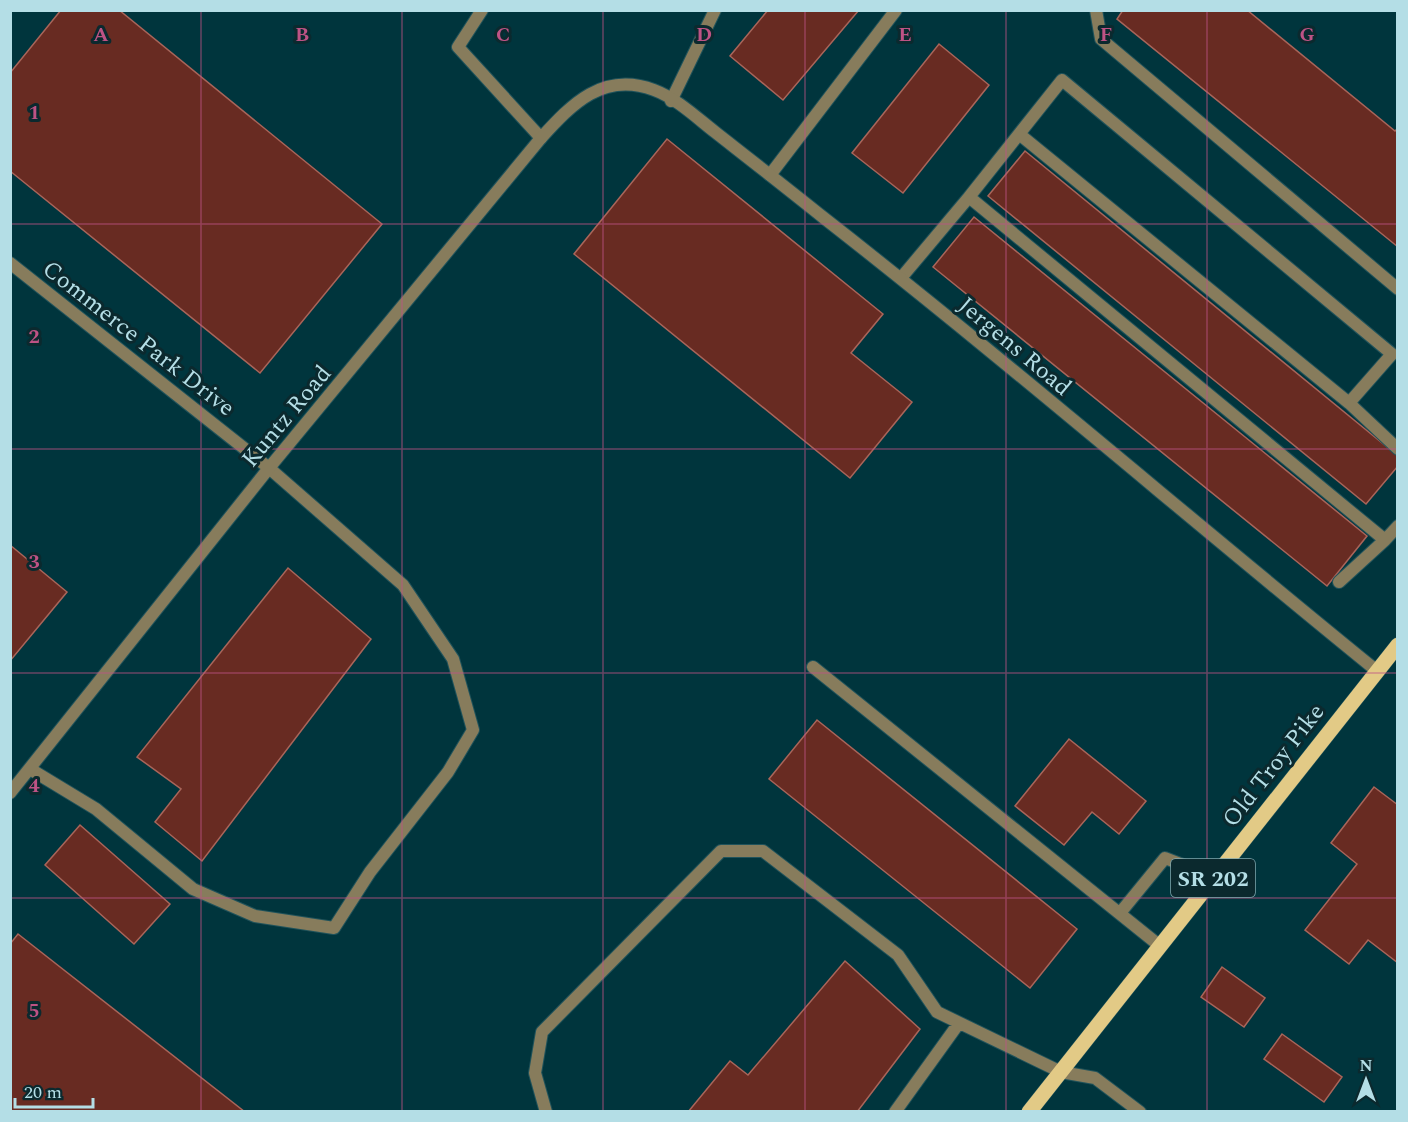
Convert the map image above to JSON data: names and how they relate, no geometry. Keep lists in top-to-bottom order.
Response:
{
  "streets": {
    "main road": ["Old Troy Pike", "SR 202"],
    "street": ["Commerce Park Drive", "Jergens Road", "Kuntz Road"]
  },
  "crossings": [
    ["Commerce Park Drive", "Kuntz Road"],
    ["Jergens Road", "Kuntz Road"],
    ["Jergens Road", "Old Troy Pike"]
  ],
  "scale_bar": "20 m",
  "north": "top",
  "grid": {
    "columns": [
      "A",
      "B",
      "C",
      "D",
      "E",
      "F",
      "G"
    ],
    "rows": [
      "1",
      "2",
      "3",
      "4",
      "5"
    ]
  }
}
